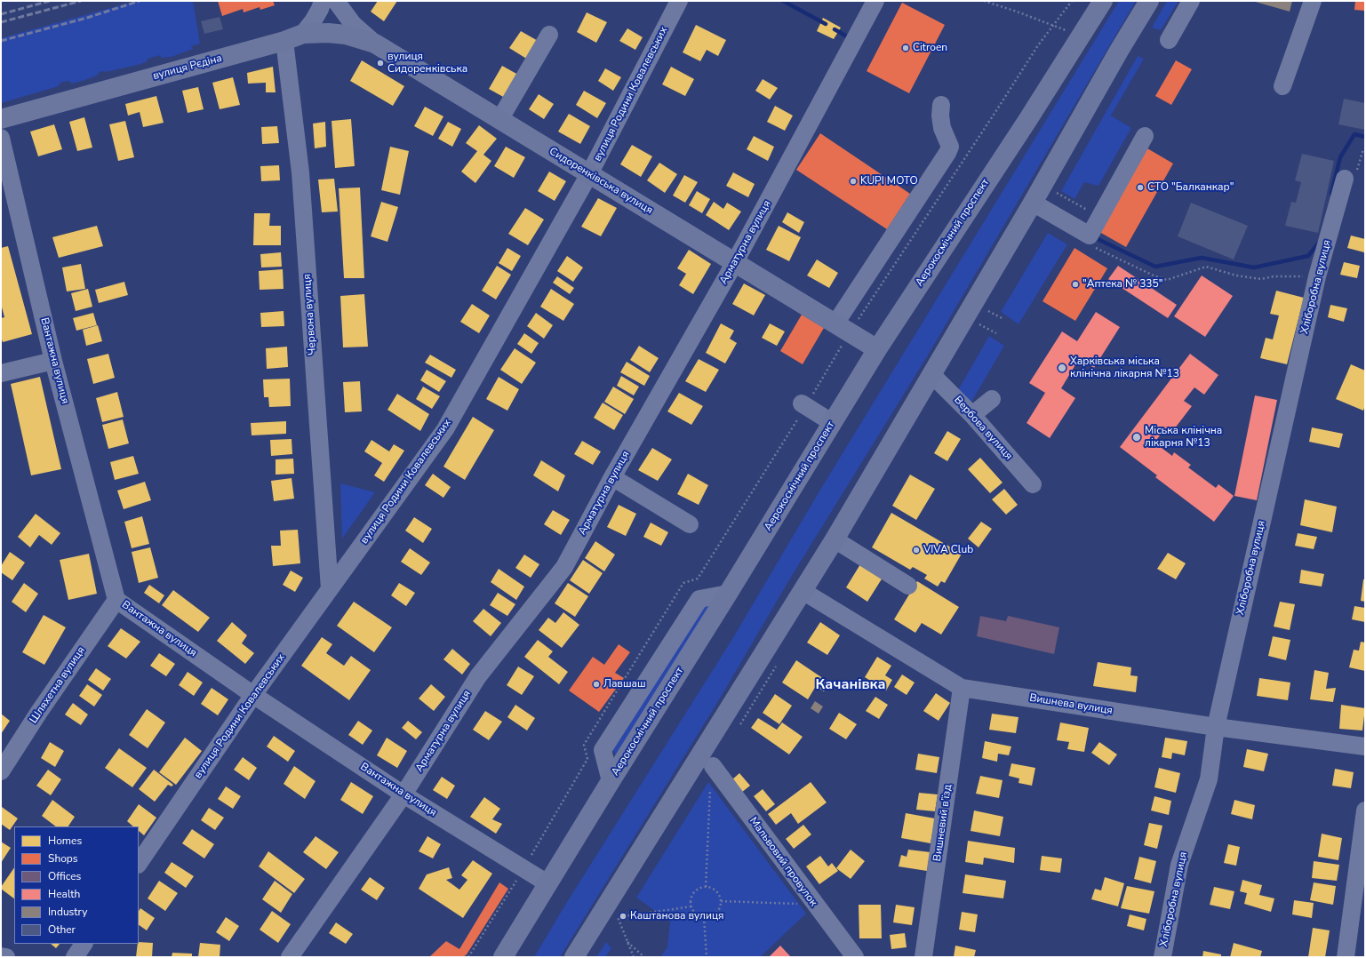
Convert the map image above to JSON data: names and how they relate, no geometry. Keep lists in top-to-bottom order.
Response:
{
  "streets": {
    "main road": ["вулиця Рєдіна", "Сидоренківська вулиця", "Аерокосмічний проспект"],
    "street": [
      "вулиця Родини Ковалевських",
      "Арматурна вулиця",
      "Хліборобна вулиця",
      "Червона вулиця",
      "Вантажна вулиця",
      "Вербова вулиця",
      "Шляхетна вулиця",
      "Вишнева вулиця",
      "Вишневий в’їзд",
      "Мальвовий провулок"
    ]
  },
  "crossings": [
    ["вулиця Рєдіна", "Сидоренківська вулиця"],
    ["вулиця Рєдіна", "Червона вулиця"],
    ["вулиця Родини Ковалевських", "Сидоренківська вулиця"],
    ["вулиця Родини Ковалевських", "Червона вулиця"],
    ["вулиця Родини Ковалевських", "Вантажна вулиця"],
    ["Сидоренківська вулиця", "Аерокосмічний проспект"],
    ["Сидоренківська вулиця", "Арматурна вулиця"],
    ["Аерокосмічний проспект", "Вантажна вулиця"],
    ["Арматурна вулиця", "Вантажна вулиця"],
    ["Хліборобна вулиця", "Вишнева вулиця"],
    ["Вантажна вулиця", "Шляхетна вулиця"],
    ["Вишнева вулиця", "Вишневий в’їзд"]
  ],
  "districts": ["Качанівка"],
  "places": [
    "Citroen",
    "вулиця Сидоренківська",
    "KUPI MOTO",
    "СТО \"Балканкар\"",
    "\"Аптека № 335\"",
    "Харківська міська клінічна лікарня №13",
    "Міська клінічна лікарня №13",
    "VIVA Club",
    "Лавшаш",
    "Каштанова вулиця"
  ],
  "legend": [
    "Homes",
    "Shops",
    "Offices",
    "Health",
    "Industry",
    "Other"
  ]
}
